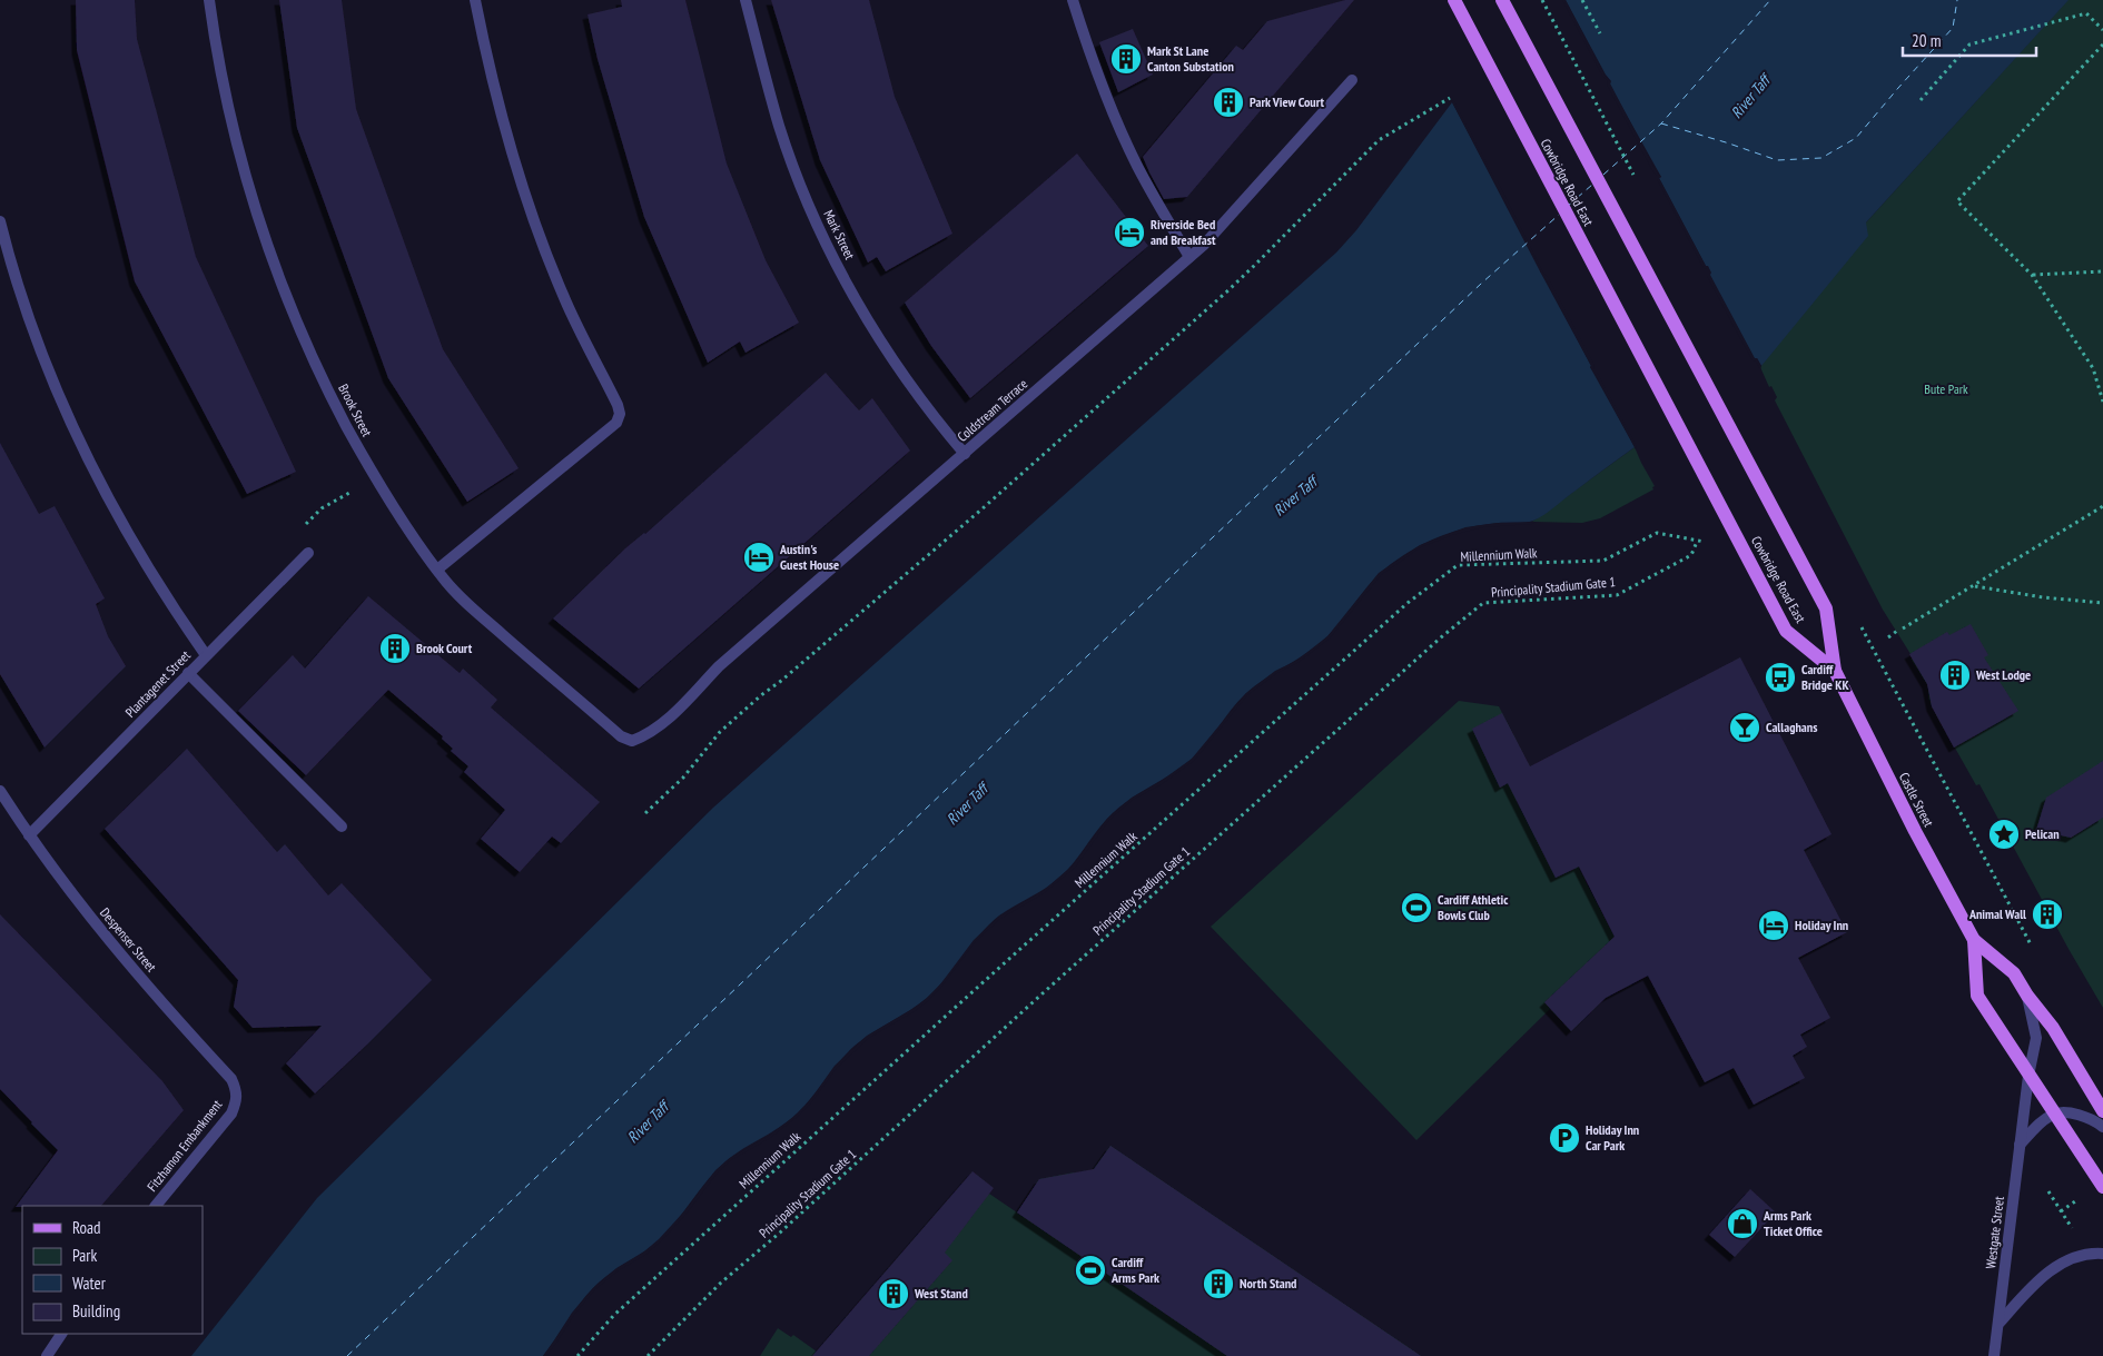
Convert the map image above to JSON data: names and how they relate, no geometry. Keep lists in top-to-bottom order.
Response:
{
  "streets": {
    "main road": ["Cowbridge Road East", "Castle Street"],
    "street": [
      "Mark Street",
      "Brook Street",
      "Coldstream Terrace",
      "Plantagenet Street",
      "Despenser Street",
      "Fitzhamon Embankment",
      "Westgate Street"
    ],
    "path": ["Millennium Walk", "Principality Stadium Gate 1"]
  },
  "crossings": [
    ["Cowbridge Road East", "Castle Street"],
    ["Mark Street", "Coldstream Terrace"],
    ["Brook Street", "Coldstream Terrace"],
    ["Millennium Walk", "Principality Stadium Gate 1"],
    ["Plantagenet Street", "Despenser Street"],
    ["Castle Street", "Westgate Street"],
    ["Despenser Street", "Fitzhamon Embankment"]
  ],
  "water": ["River Taff"],
  "parks": ["Bute Park"],
  "places": {
    "building": [
      "Mark St Lane Canton Substation",
      "Park View Court",
      "Brook Court",
      "West Lodge",
      "Animal Wall",
      "North Stand",
      "West Stand"
    ],
    "hotel": ["Riverside Bed and Breakfast", "Austin's Guest House", "Holiday Inn"],
    "bus stop": ["Cardiff Bridge KK"],
    "bar": ["Callaghans"],
    "place": ["Pelican"],
    "sports": ["Cardiff Athletic Bowls Club", "Cardiff Arms Park"],
    "parking": ["Holiday Inn Car Park"],
    "shop": ["Arms Park Ticket Office"]
  },
  "legend": [
    "Road",
    "Park",
    "Water",
    "Building"
  ],
  "scale_bar": "20 m"
}
